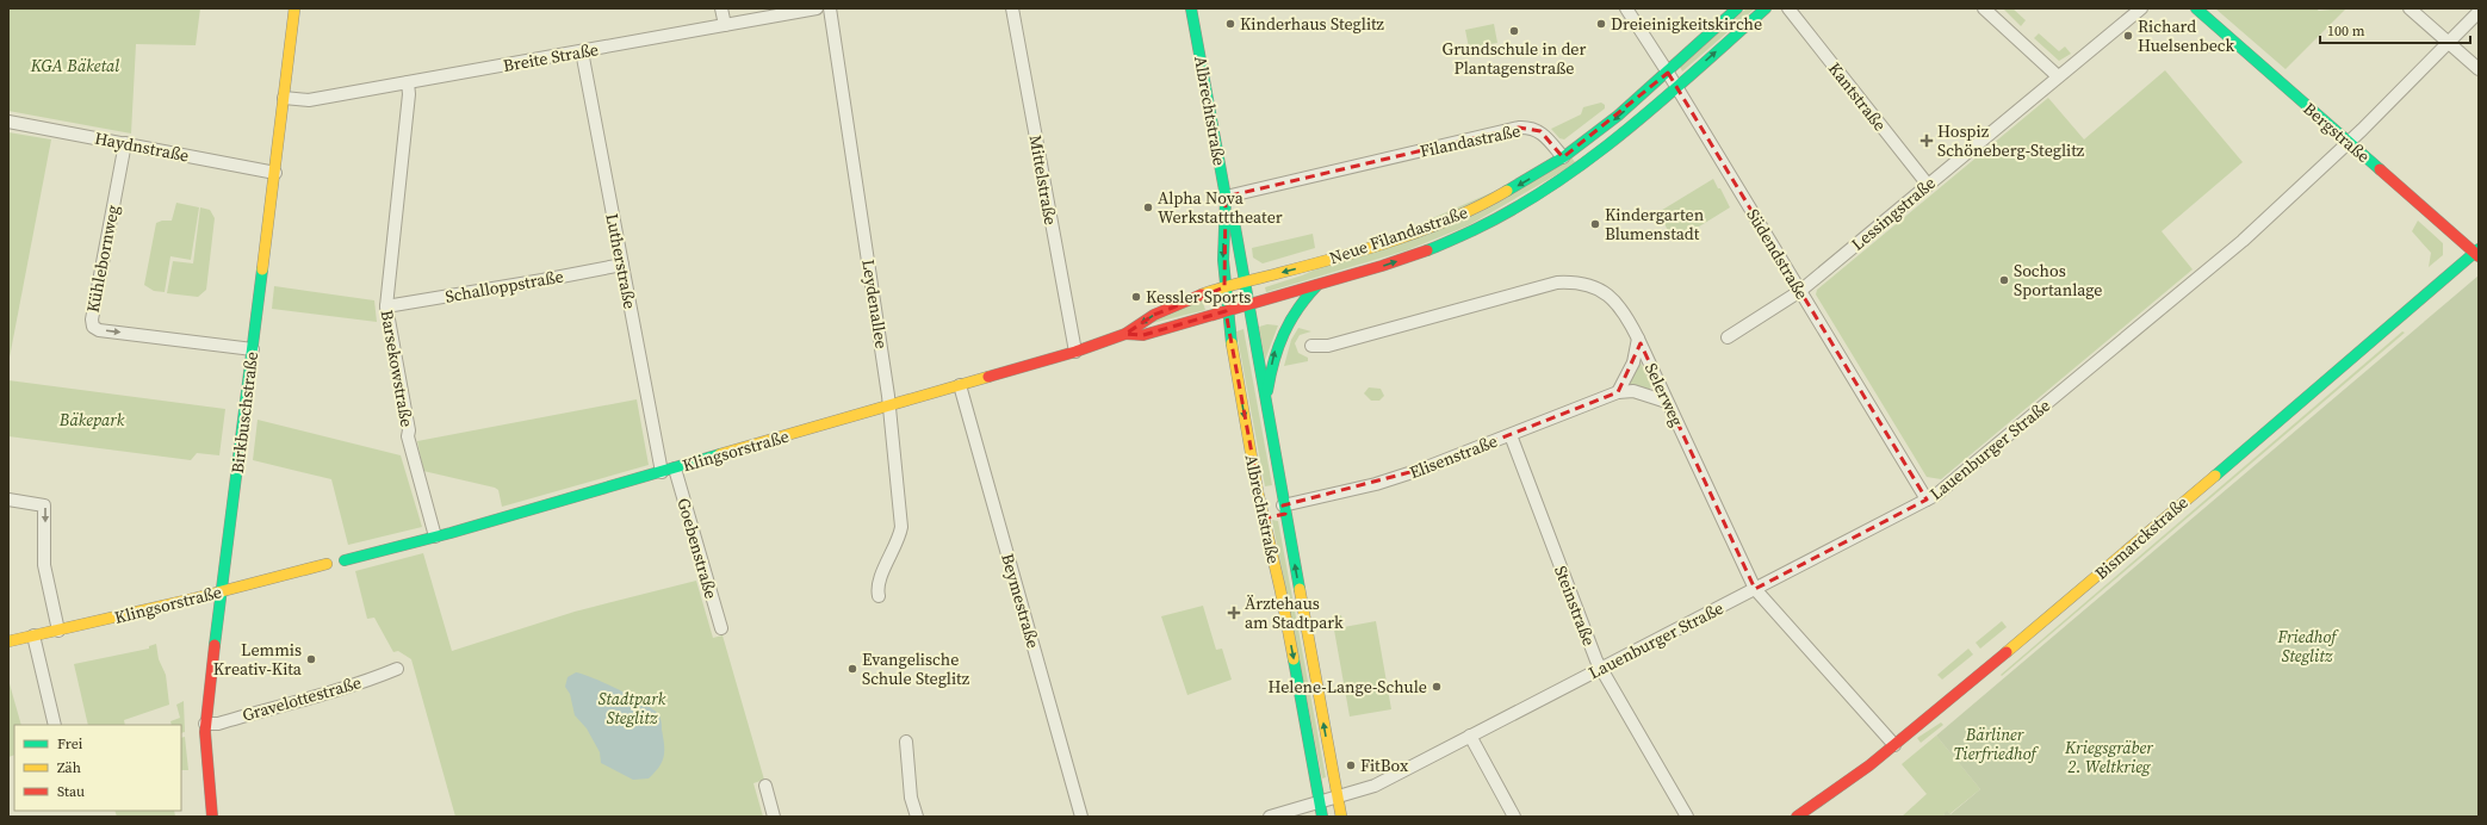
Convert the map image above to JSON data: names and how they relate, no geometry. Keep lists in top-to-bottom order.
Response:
{
  "streets": {
    "street": [
      "Breite Straße",
      "Kantstraße",
      "Albrechtstraße",
      "Bergstraße",
      "Filandastraße",
      "Haydnstraße",
      "Mittelstraße",
      "Lessingstraße",
      "Neue Filandastraße",
      "Südendstraße",
      "Kühlebornweg",
      "Lutherstraße",
      "Schalloppstraße",
      "Leydenallee",
      "Barsekowstraße",
      "Selerweg",
      "Birkbuschstraße",
      "Lauenburger Straße",
      "Klingsorstraße",
      "Elisenstraße",
      "Bismarckstraße",
      "Goebenstraße",
      "Beymestraße",
      "Steinstraße",
      "Gravelottestraße"
    ]
  },
  "crossings": [
    ["Breite Straße", "Lutherstraße"],
    ["Breite Straße", "Barsekowstraße"],
    ["Breite Straße", "Birkbuschstraße"],
    ["Kantstraße", "Lessingstraße"],
    ["Albrechtstraße", "Filandastraße"],
    ["Albrechtstraße", "Neue Filandastraße"],
    ["Albrechtstraße", "Lauenburger Straße"],
    ["Albrechtstraße", "Klingsorstraße"],
    ["Albrechtstraße", "Elisenstraße"],
    ["Bergstraße", "Lauenburger Straße"],
    ["Bergstraße", "Bismarckstraße"],
    ["Filandastraße", "Neue Filandastraße"],
    ["Haydnstraße", "Kühlebornweg"],
    ["Haydnstraße", "Birkbuschstraße"],
    ["Mittelstraße", "Klingsorstraße"],
    ["Lessingstraße", "Südendstraße"],
    ["Neue Filandastraße", "Südendstraße"],
    ["Neue Filandastraße", "Klingsorstraße"],
    ["Südendstraße", "Lauenburger Straße"],
    ["Kühlebornweg", "Birkbuschstraße"],
    ["Lutherstraße", "Schalloppstraße"],
    ["Lutherstraße", "Klingsorstraße"],
    ["Schalloppstraße", "Barsekowstraße"],
    ["Leydenallee", "Klingsorstraße"],
    ["Barsekowstraße", "Klingsorstraße"],
    ["Selerweg", "Lauenburger Straße"],
    ["Selerweg", "Elisenstraße"],
    ["Selerweg", "Bismarckstraße"],
    ["Birkbuschstraße", "Klingsorstraße"],
    ["Birkbuschstraße", "Gravelottestraße"],
    ["Lauenburger Straße", "Steinstraße"],
    ["Klingsorstraße", "Goebenstraße"],
    ["Klingsorstraße", "Beymestraße"],
    ["Elisenstraße", "Steinstraße"]
  ],
  "parks": [
    "KGA Bäketal",
    "Bäkepark",
    "Friedhof Steglitz",
    "Stadtpark Steglitz",
    "Bärliner Tierfriedhof",
    "Kriegsgräber 2. Weltkrieg"
  ],
  "places": {
    "other": [
      "Kinderhaus Steglitz",
      "Dreieinigkeitskirche",
      "Grundschule in der Plantagenstraße",
      "Richard Huelsenbeck",
      "Alpha Nova Werkstatttheater",
      "Kindergarten Blumenstadt",
      "Sochos Sportanlage",
      "Kessler Sports",
      "Lemmis Kreativ-Kita",
      "Evangelische Schule Steglitz",
      "Helene-Lange-Schule",
      "FitBox"
    ],
    "health": ["Hospiz Schöneberg-Steglitz", "Ärztehaus am Stadtpark"]
  },
  "legend": ["Frei", "Zäh", "Stau"],
  "scale_bar": "100 m"
}
